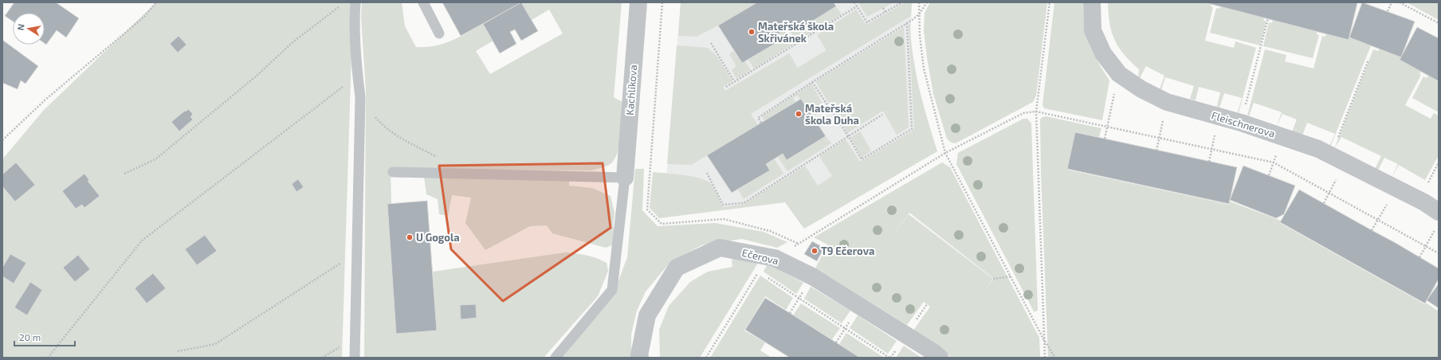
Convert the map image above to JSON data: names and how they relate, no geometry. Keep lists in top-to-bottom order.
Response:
{
  "streets": {
    "street": ["Kachlíkova", "Fleischnerova", "Ečerova"]
  },
  "places": [
    "Mateřská škola Skřivánek",
    "Mateřská škola Duha",
    "U Gogola",
    "T9 Ečerova"
  ],
  "scale_bar": "20 m",
  "north": "left"
}
